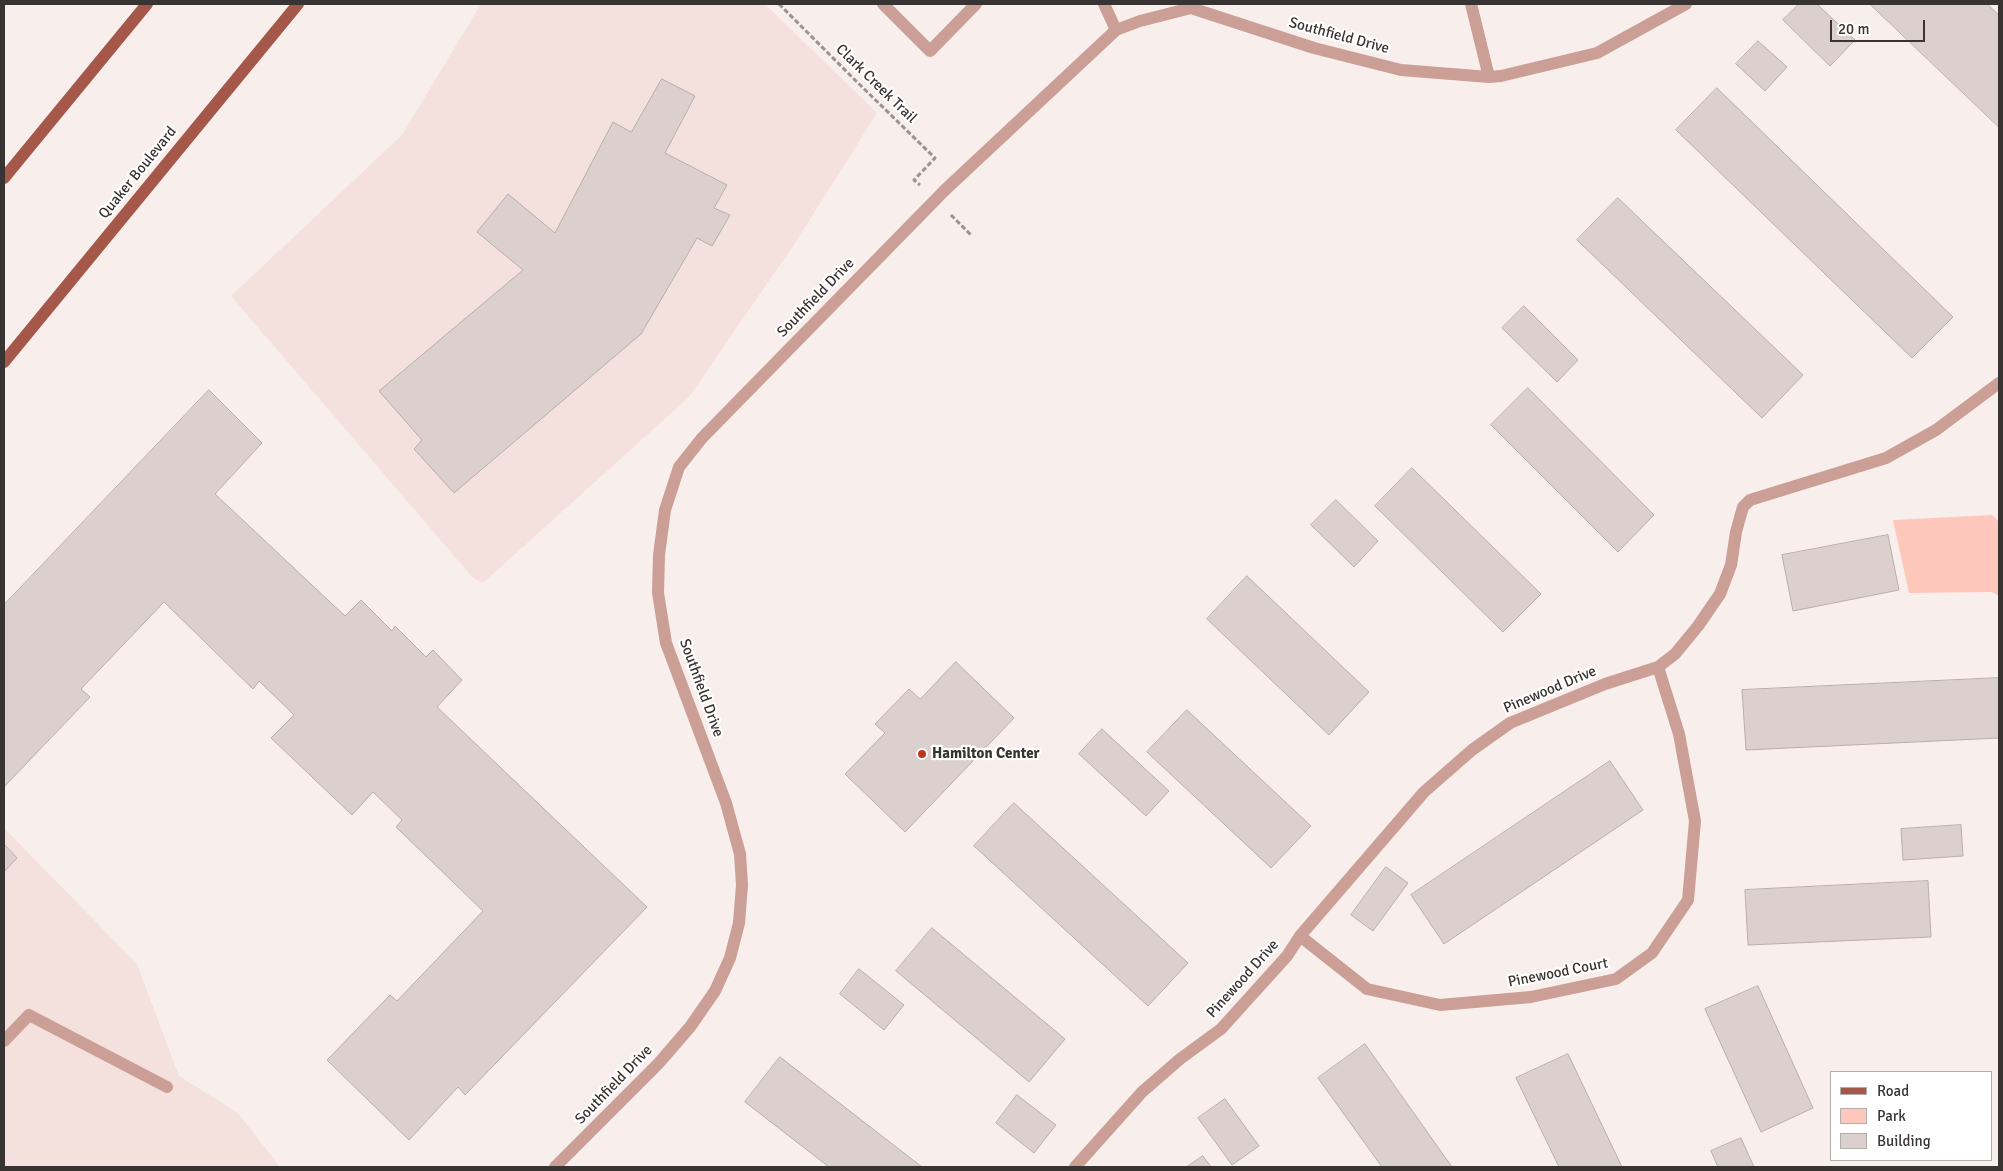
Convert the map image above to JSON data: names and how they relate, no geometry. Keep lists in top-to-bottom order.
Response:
{
  "streets": {
    "main road": ["Quaker Boulevard"],
    "street": ["Southfield Drive", "Pinewood Drive", "Pinewood Court"],
    "path": ["Clark Creek Trail"]
  },
  "crossings": [
    ["Pinewood Drive", "Pinewood Court"]
  ],
  "places": ["Hamilton Center"],
  "legend": ["Road", "Park", "Building"],
  "scale_bar": "20 m"
}
